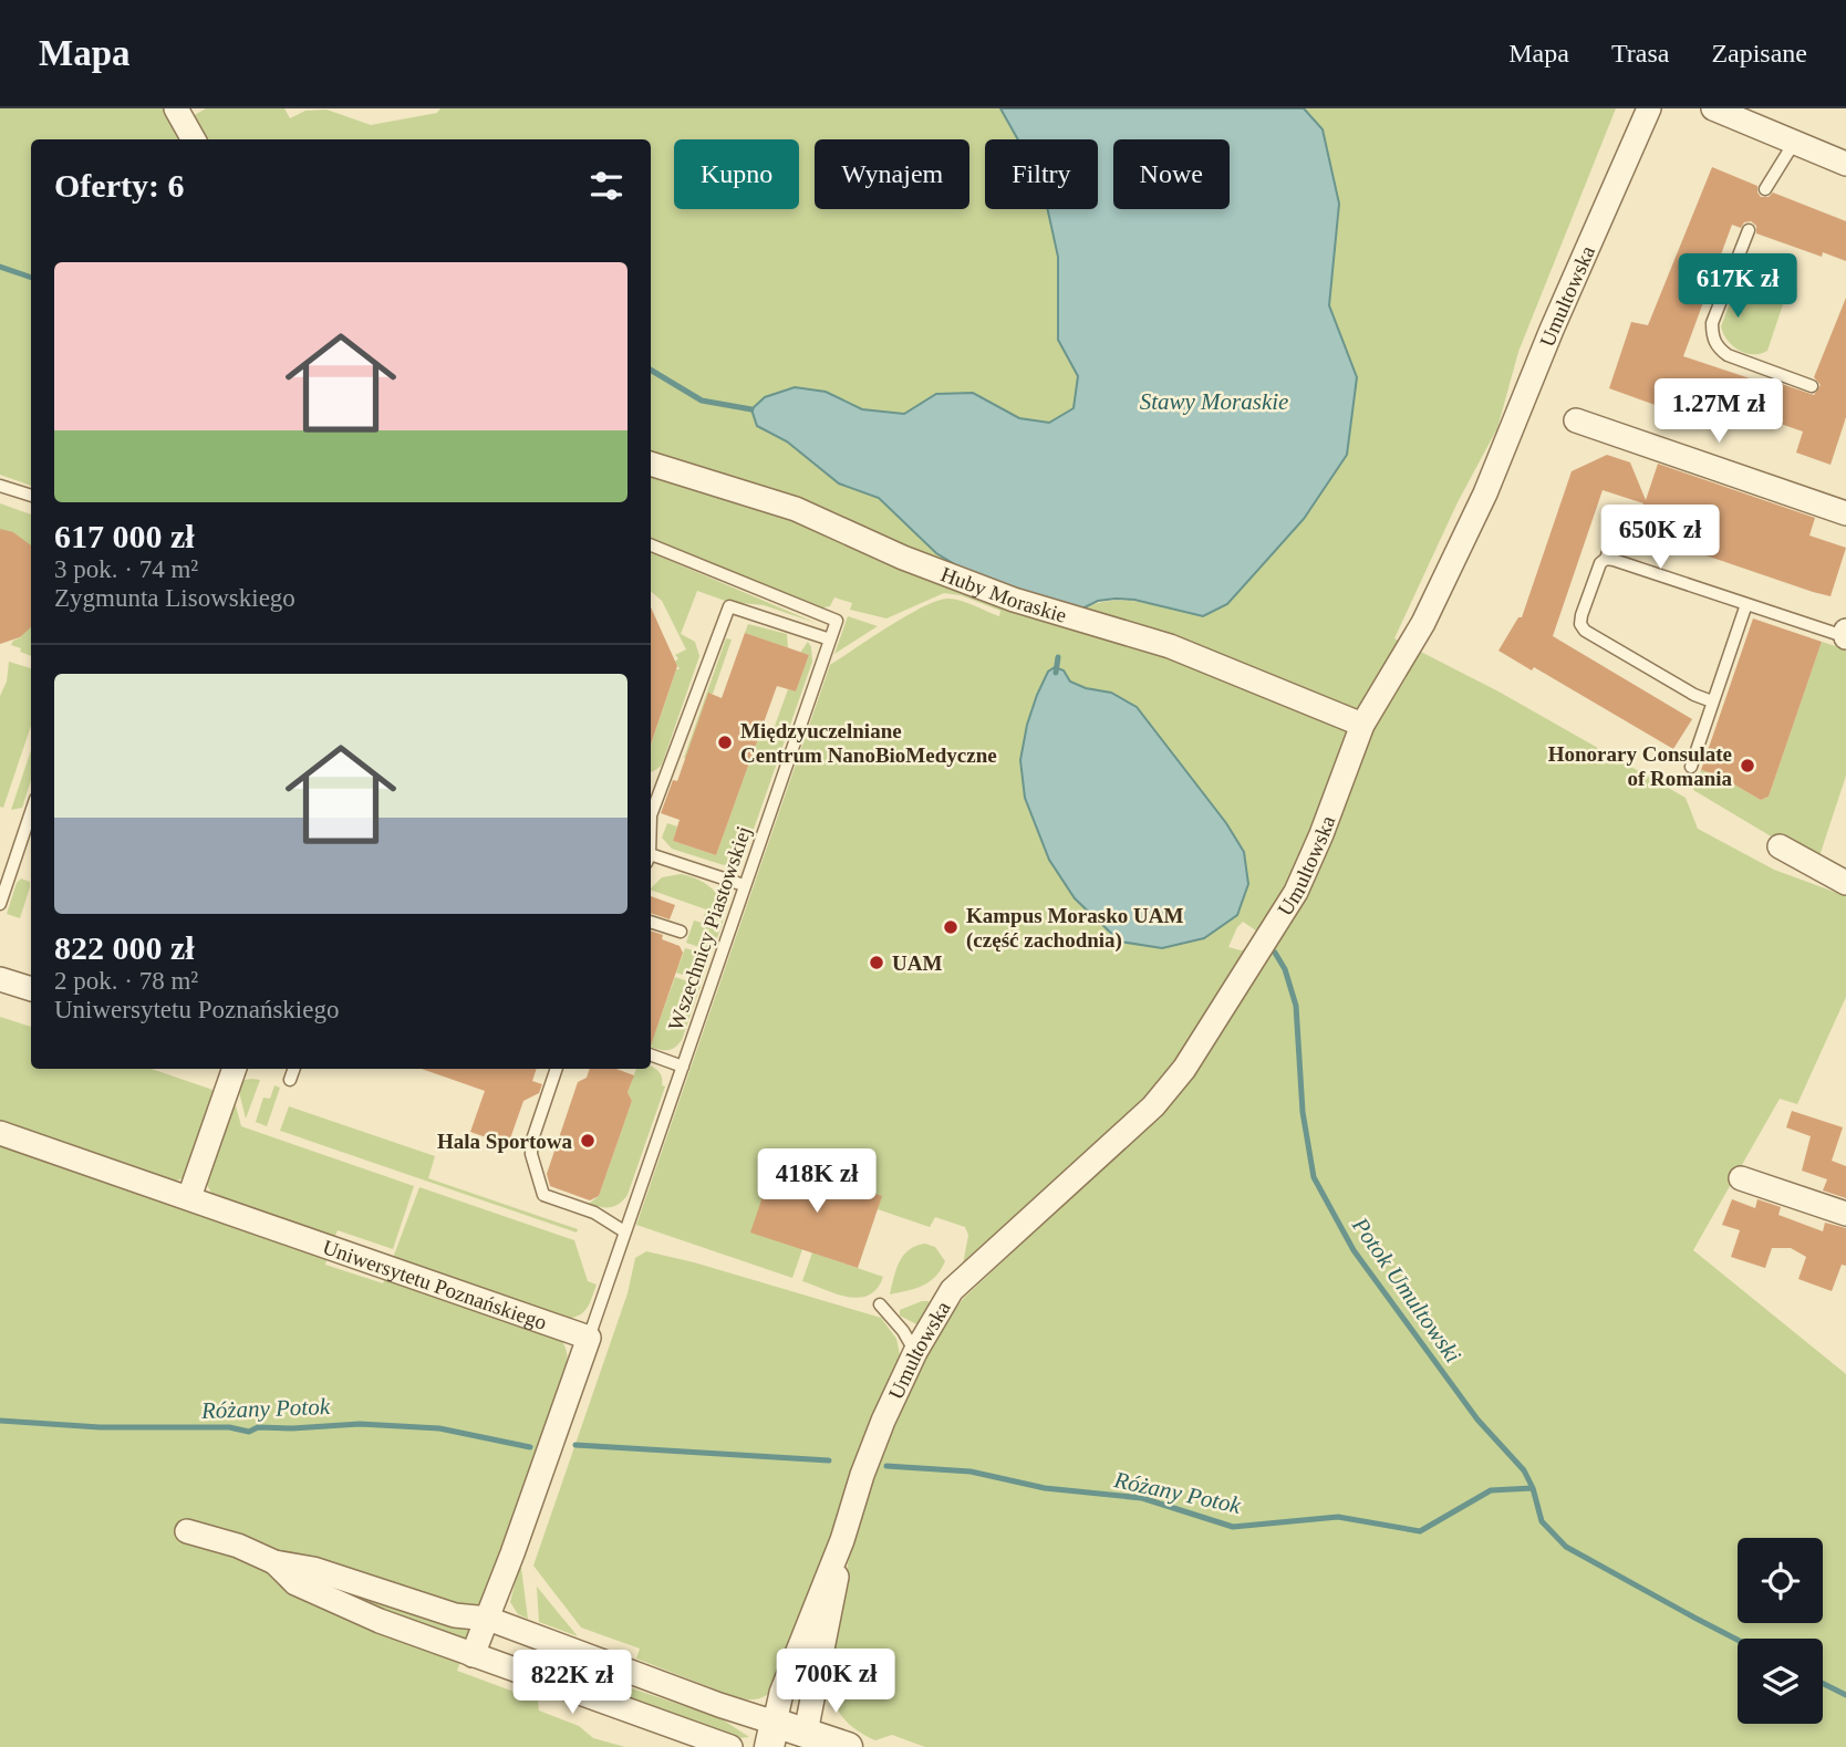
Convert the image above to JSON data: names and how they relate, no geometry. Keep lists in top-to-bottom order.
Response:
{
  "streets": {
    "street": ["Umultowska", "Huby Moraskie", "Uniwersytetu Poznańskiego"],
    "lane": ["Wszechnicy Piastowskiej"]
  },
  "crossings": [
    ["Umultowska", "Huby Moraskie"],
    ["Wszechnicy Piastowskiej", "Uniwersytetu Poznańskiego"]
  ],
  "water": ["Stawy Moraskie", "Potok Umultowski", "Różany Potok"],
  "places": [
    "Międzyuczelniane Centrum NanoBioMedyczne",
    "Honorary Consulate of Romania",
    "Kampus Morasko UAM (część zachodnia)",
    "UAM",
    "Hala Sportowa"
  ],
  "page": {
    "header": "Mapa",
    "nav": ["Mapa", "Trasa", "Zapisane"],
    "chip": [
      "Kupno",
      "Wynajem",
      "Filtry",
      "Nowe"
    ],
    "heading": "Oferty: 6",
    "list": [
      {
        "name": "617 000 zł",
        "note": "3 pok. · 74 m² · Zygmunta Lisowskiego"
      },
      {
        "name": "822 000 zł",
        "note": "2 pok. · 78 m² · Uniwersytetu Poznańskiego"
      }
    ],
    "price": [
      "617K zł",
      "1.27M zł",
      "650K zł",
      "418K zł",
      "700K zł",
      "822K zł"
    ]
  }
}
